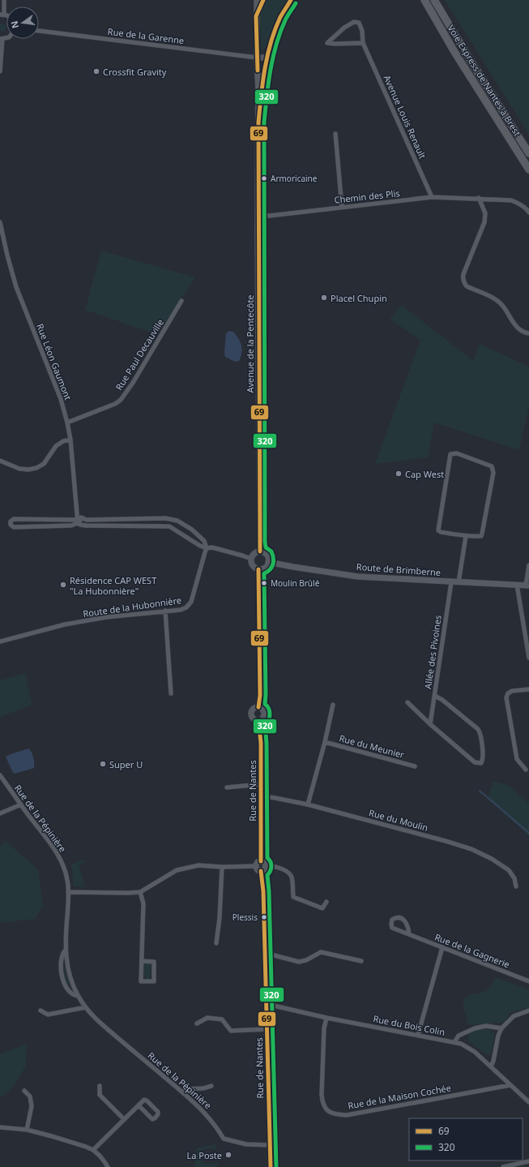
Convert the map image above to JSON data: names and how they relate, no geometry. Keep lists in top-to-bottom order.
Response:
{
  "streets": {
    "highway": ["Voie Express de Nantes à Brest"],
    "main road": ["Avenue de la Pentecôte", "Rue de Nantes"],
    "street": [
      "Rue de la Garenne",
      "Avenue Louis Renault",
      "Chemin des Plis",
      "Rue Paul Decauville",
      "Rue Léon Gaumont",
      "Route de Brimberne",
      "Route de la Hubonnière",
      "Allée des Pivoines",
      "Rue du Meunier",
      "Rue de la Pépinière",
      "Rue du Moulin",
      "Rue de la Gagnerie",
      "Rue du Bois Colin",
      "Rue de la Maison Cochée"
    ]
  },
  "crossings": [
    ["Avenue Louis Renault", "Chemin des Plis"],
    ["Chemin des Plis", "Avenue de la Pentecôte"],
    ["Avenue de la Pentecôte", "Route de Brimberne"],
    ["Rue Paul Decauville", "Rue Léon Gaumont"],
    ["Route de Brimberne", "Allée des Pivoines"],
    ["Rue du Meunier", "Rue du Moulin"],
    ["Rue de Nantes", "Rue de la Pépinière"],
    ["Rue de Nantes", "Rue du Moulin"],
    ["Rue de Nantes", "Rue du Bois Colin"],
    ["Rue du Bois Colin", "Rue de la Maison Cochée"]
  ],
  "places": [
    "Crossfit Gravity",
    "Armoricaine",
    "Placel Chupin",
    "Cap West",
    "Moulin Brûlé",
    "Résidence CAP WEST \"La Hubonnière\"",
    "Super U",
    "Plessis",
    "La Poste"
  ],
  "lines": ["transit line 69", "transit line 320"],
  "legend": ["69", "320"],
  "north": "left"
}
